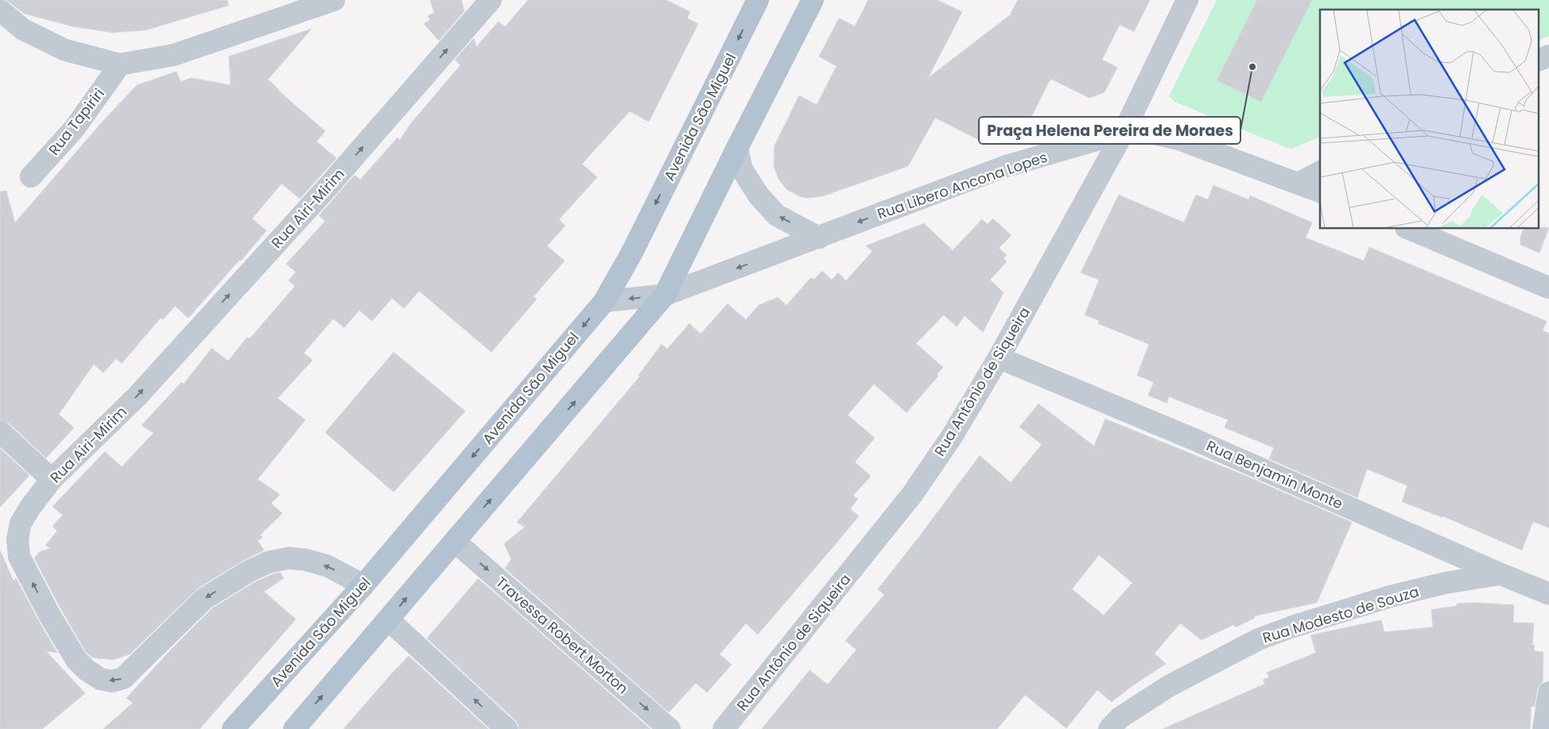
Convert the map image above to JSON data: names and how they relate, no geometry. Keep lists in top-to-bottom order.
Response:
{
  "streets": {
    "main road": ["Avenida São Miguel"],
    "street": [
      "Rua Tapiriri",
      "Rua Libero Ancona Lopes",
      "Rua Airi-Mirim",
      "Rua Antônio de Siqueira",
      "Rua Benjamin Monte",
      "Rua Modesto de Souza",
      "Travessa Robert Morton"
    ]
  },
  "crossings": [
    ["Avenida São Miguel", "Rua Libero Ancona Lopes"],
    ["Avenida São Miguel", "Rua Airi-Mirim"],
    ["Rua Libero Ancona Lopes", "Rua Antônio de Siqueira"],
    ["Rua Antônio de Siqueira", "Rua Benjamin Monte"],
    ["Rua Benjamin Monte", "Rua Modesto de Souza"]
  ],
  "one_way": ["Rua Libero Ancona Lopes"],
  "places": ["Praça Helena Pereira de Moraes"]
}
